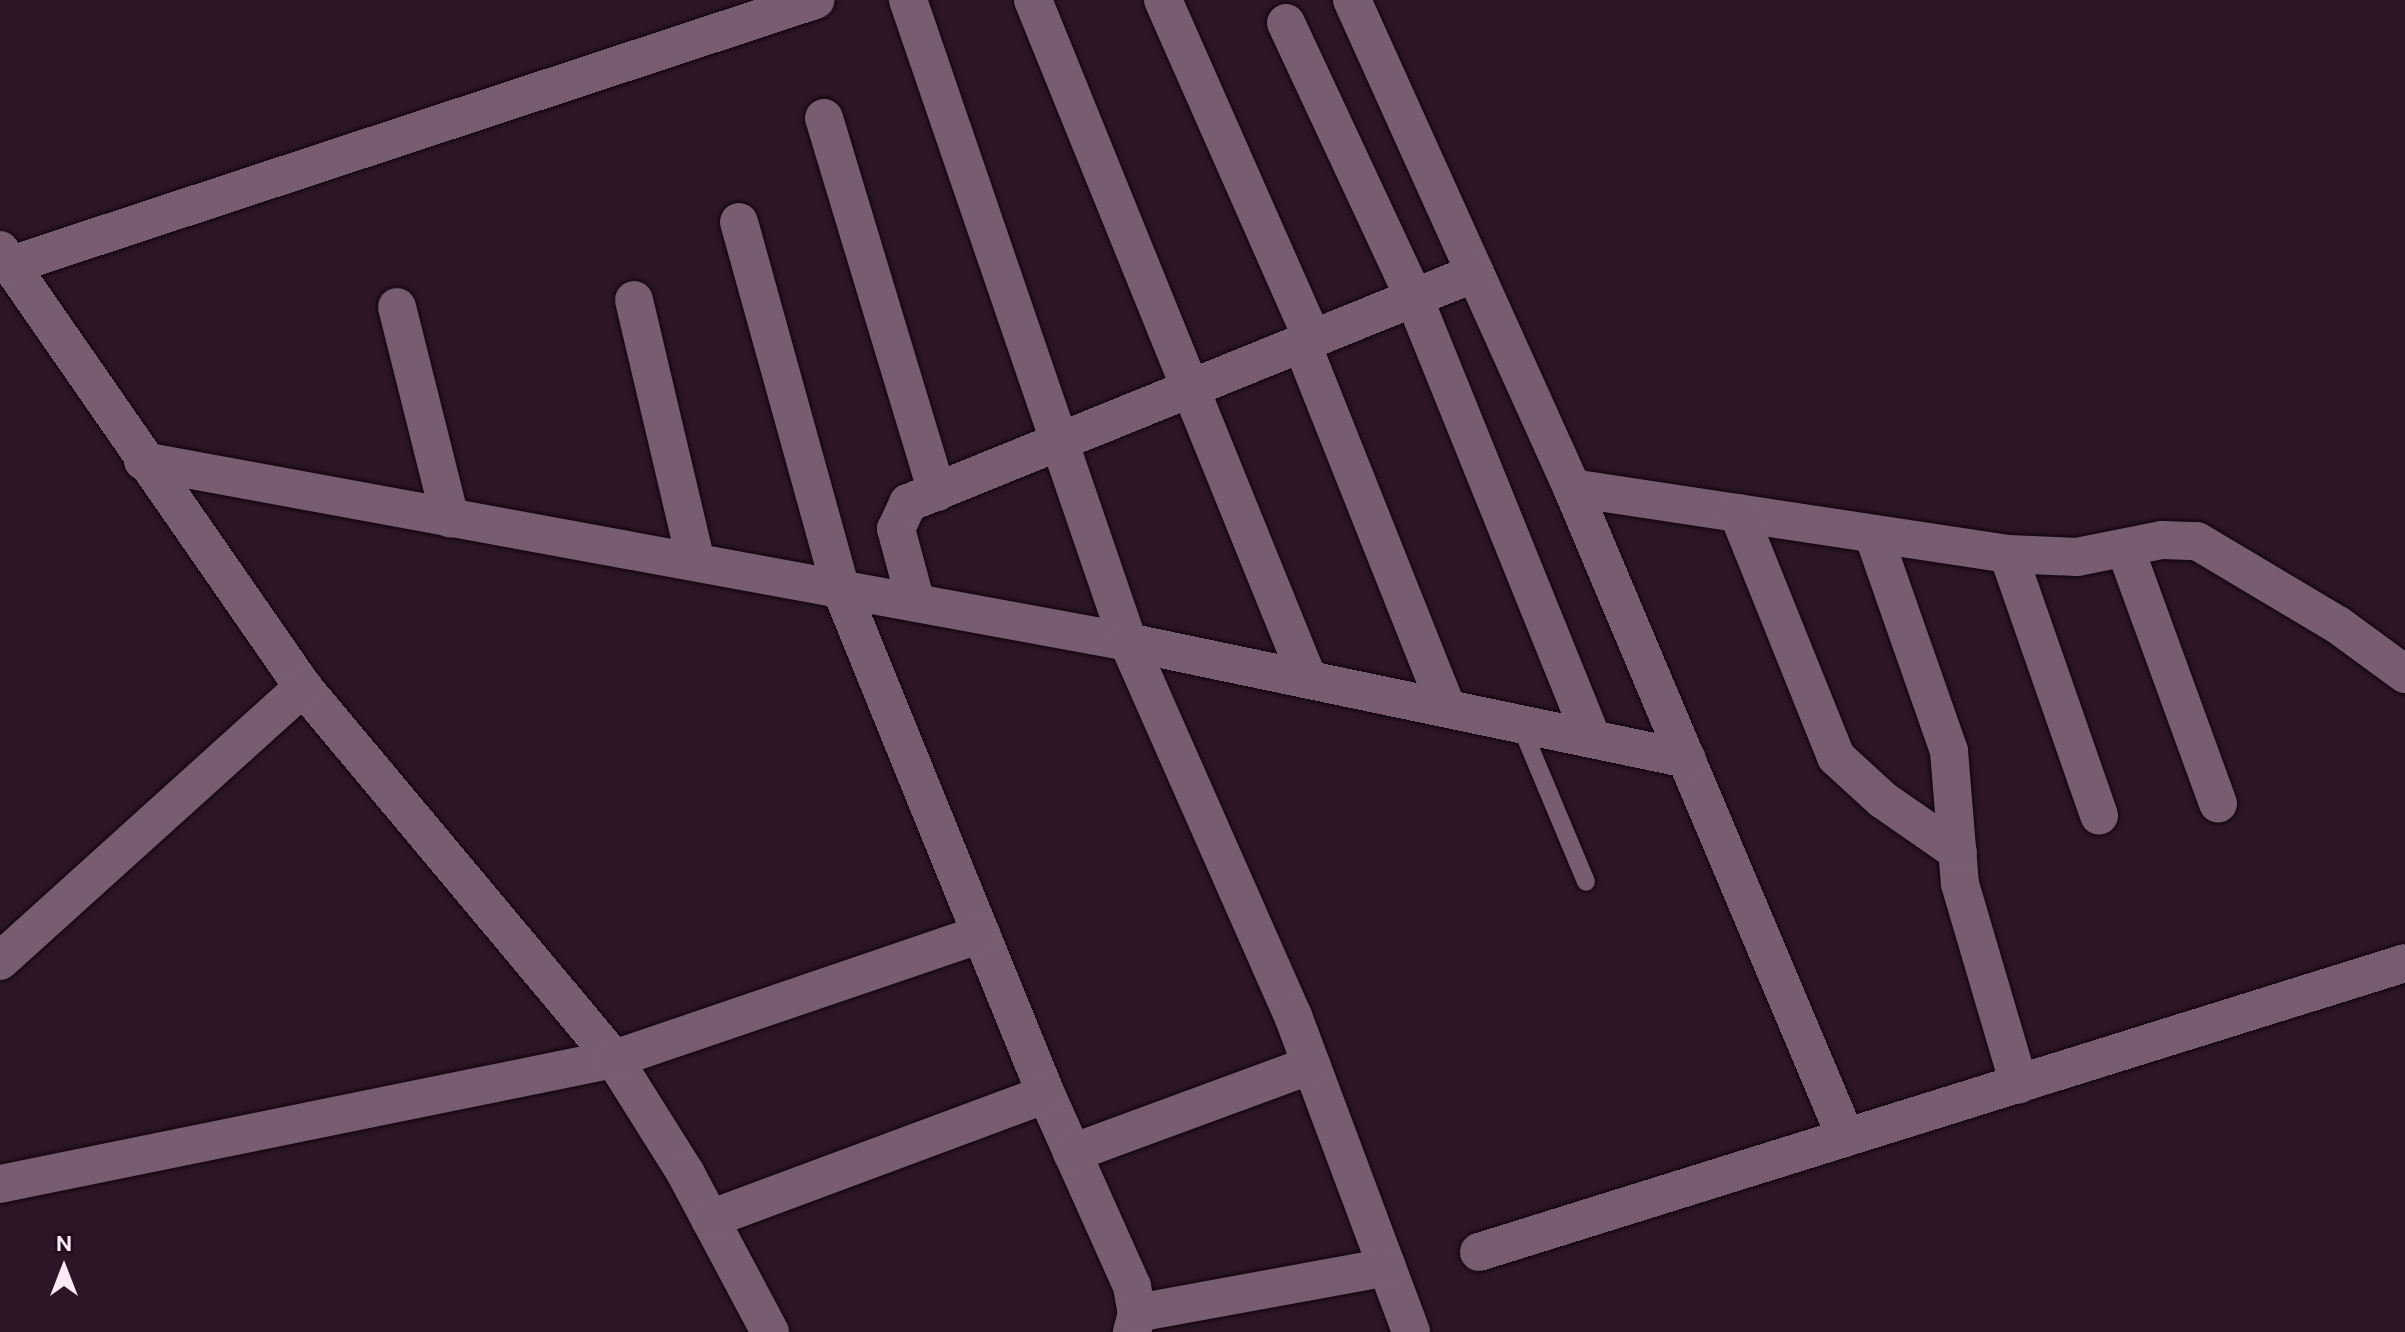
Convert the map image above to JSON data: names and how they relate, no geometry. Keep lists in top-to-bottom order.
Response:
{
  "north": "top"
}
